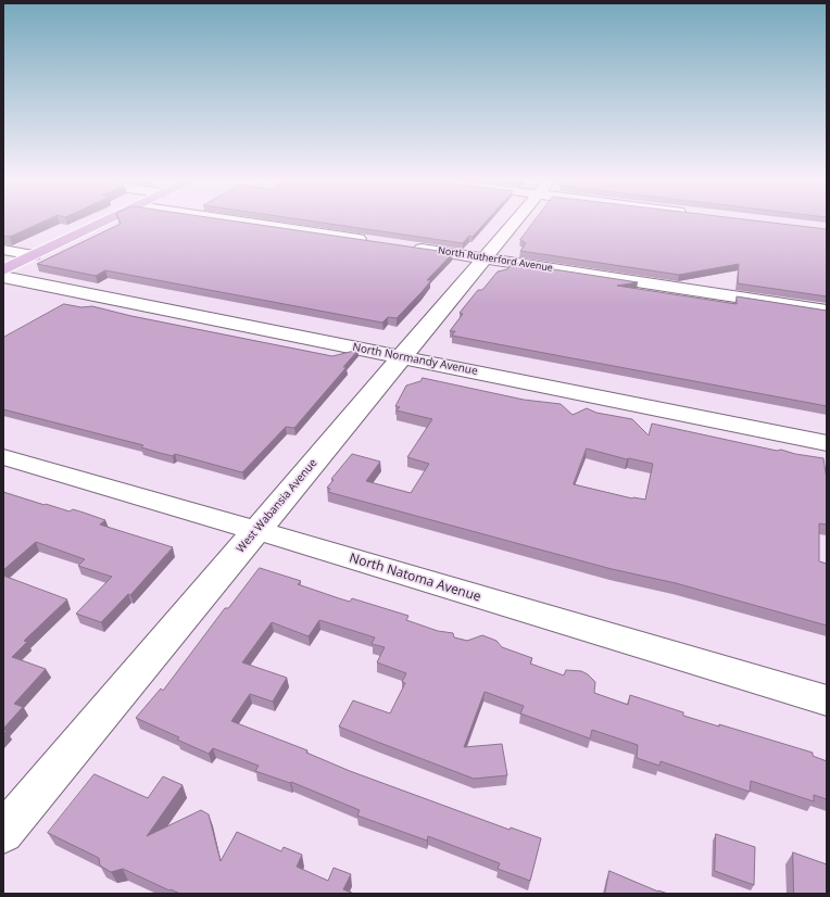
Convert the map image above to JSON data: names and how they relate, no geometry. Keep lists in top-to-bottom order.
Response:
{
  "streets": {
    "street": [
      "North Rutherford Avenue",
      "North Normandy Avenue",
      "West Wabansia Avenue",
      "North Natoma Avenue"
    ]
  },
  "crossings": [
    ["North Rutherford Avenue", "West Wabansia Avenue"],
    ["North Normandy Avenue", "West Wabansia Avenue"],
    ["West Wabansia Avenue", "North Natoma Avenue"]
  ]
}
